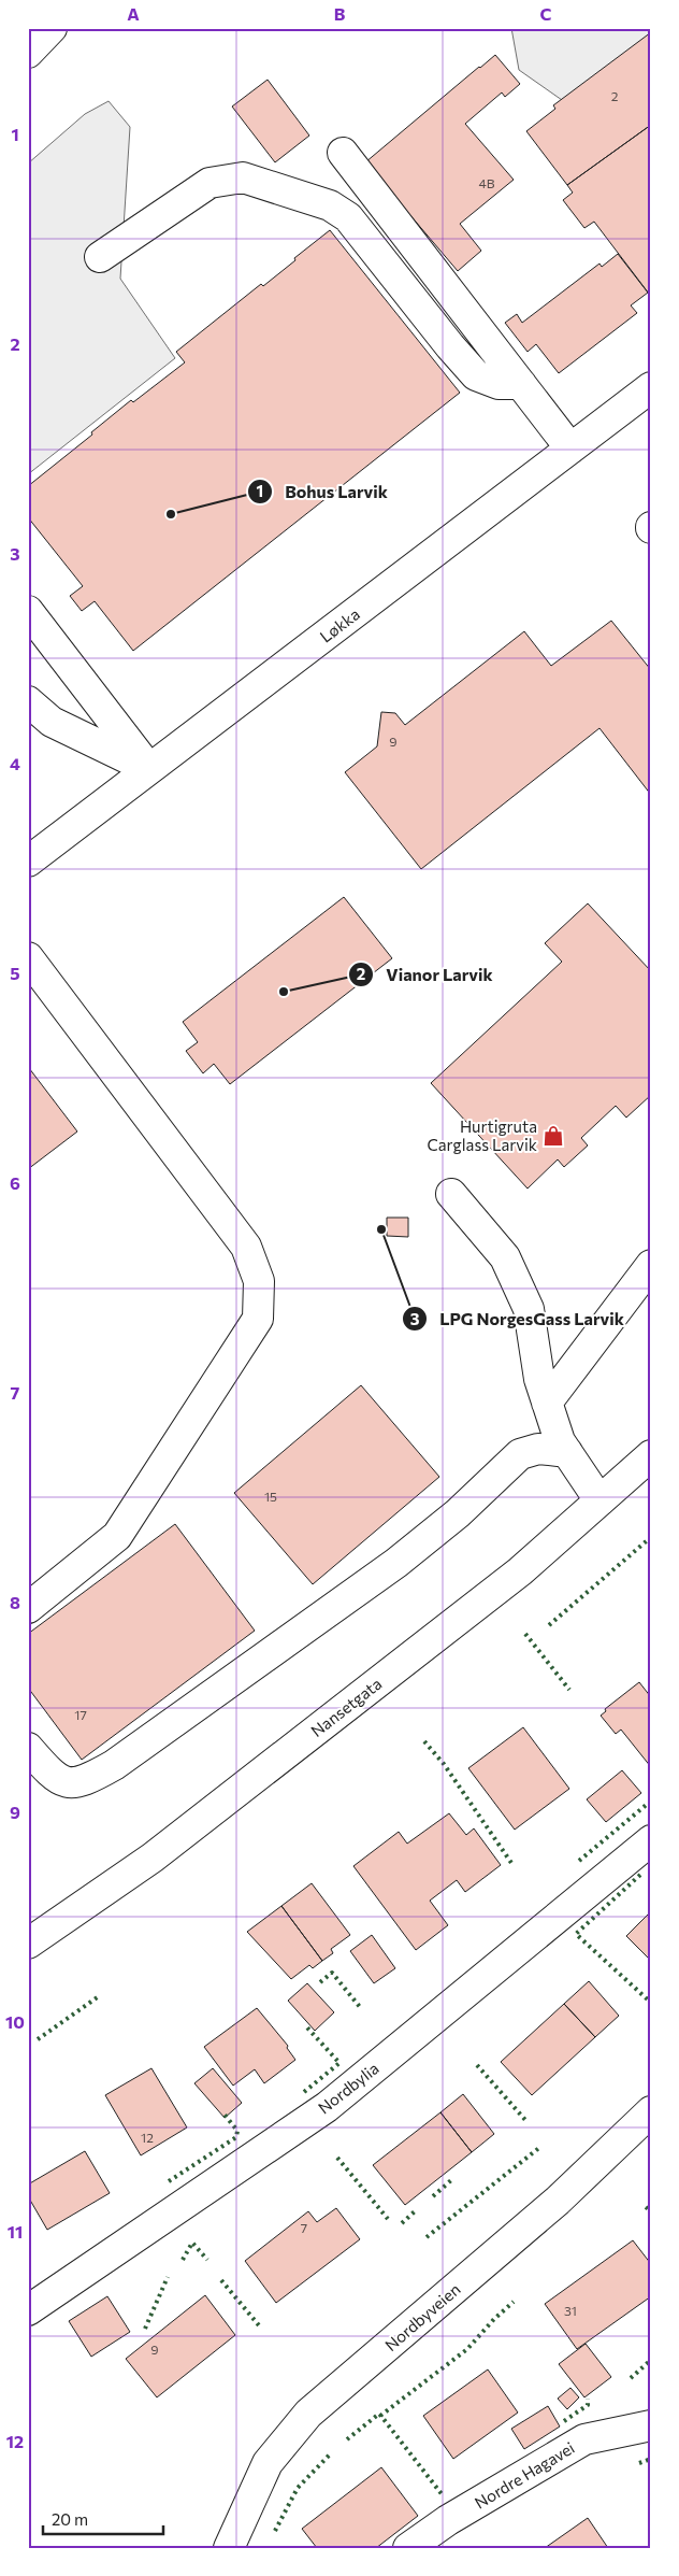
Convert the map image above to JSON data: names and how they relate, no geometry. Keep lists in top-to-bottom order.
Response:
{
  "streets": {
    "main road": [
      "Løkka",
      "Nansetgata",
      "Nordbylia",
      "Nordbyveien",
      "Nordre Hagavei"
    ]
  },
  "places": {
    "other": ["Bohus Larvik", "Vianor Larvik", "LPG NorgesGass Larvik"],
    "shop": ["Hurtigruta Carglass Larvik"]
  },
  "house_numbers": [
    "2",
    "4B",
    "9",
    "15",
    "17",
    "12",
    "7",
    "31",
    "9"
  ],
  "scale_bar": "20 m",
  "grid": {
    "columns": ["A", "B", "C"],
    "rows": [
      "1",
      "2",
      "3",
      "4",
      "5",
      "6",
      "7",
      "8",
      "9",
      "10",
      "11",
      "12"
    ]
  }
}
